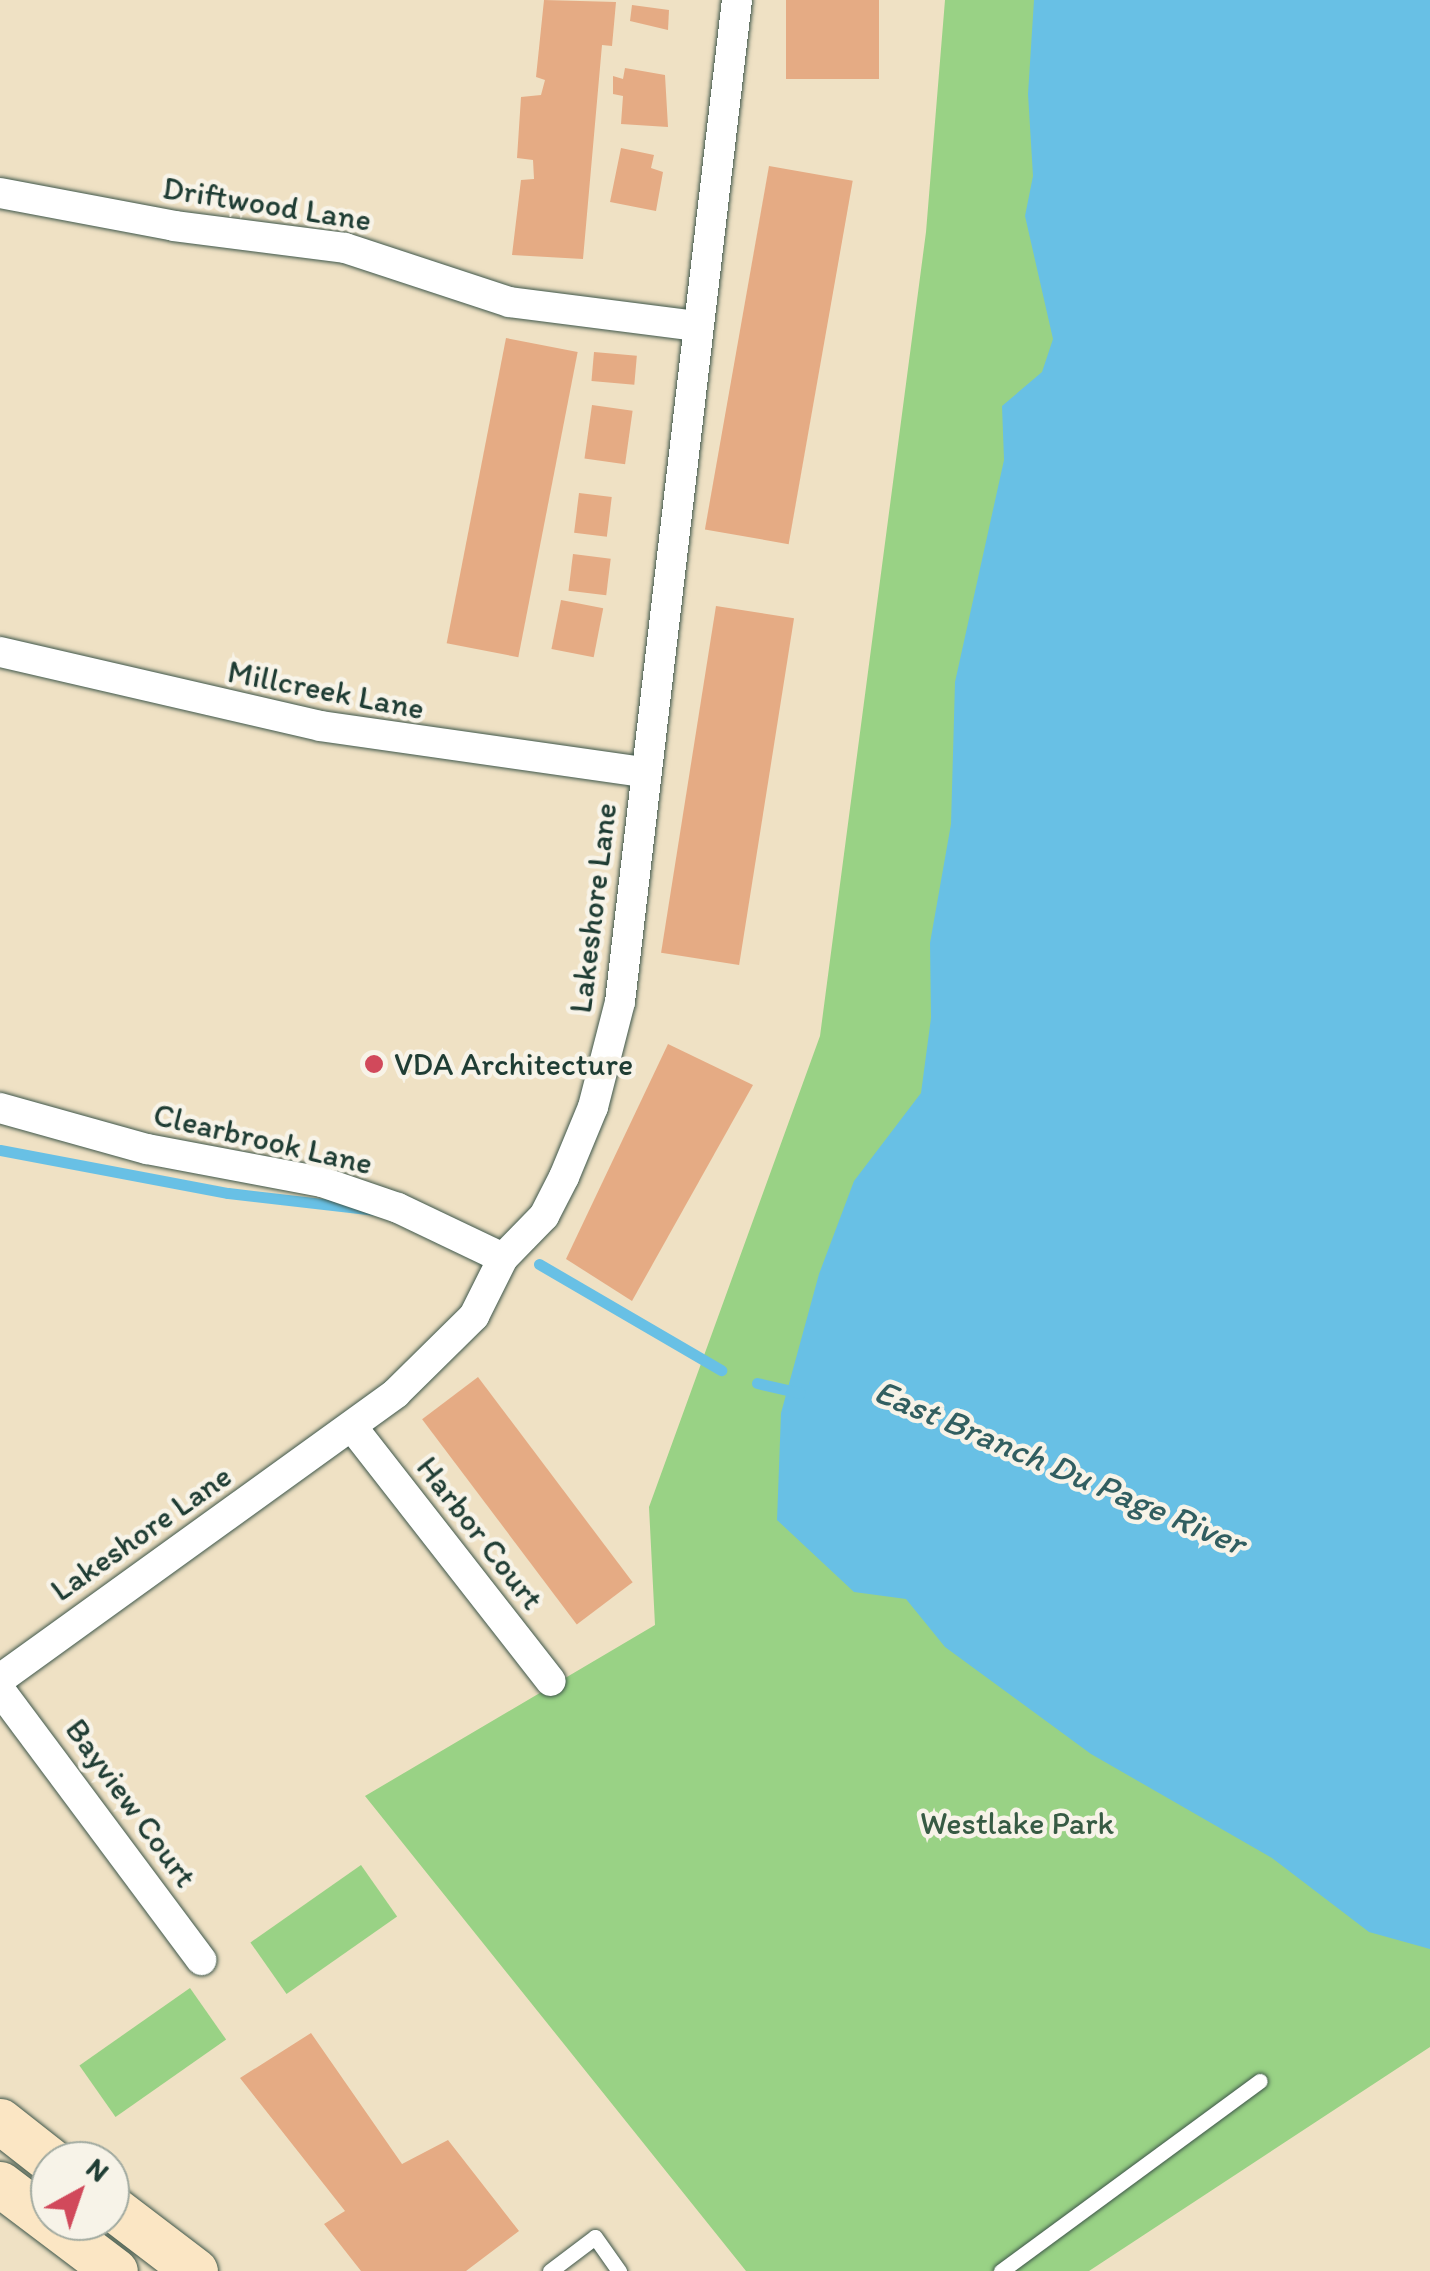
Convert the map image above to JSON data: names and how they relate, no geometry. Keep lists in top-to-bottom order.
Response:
{
  "streets": {
    "street": [
      "Driftwood Lane",
      "Millcreek Lane",
      "Lakeshore Lane",
      "Clearbrook Lane",
      "Harbor Court",
      "Bayview Court"
    ]
  },
  "crossings": [
    ["Driftwood Lane", "Lakeshore Lane"],
    ["Millcreek Lane", "Lakeshore Lane"],
    ["Lakeshore Lane", "Clearbrook Lane"],
    ["Lakeshore Lane", "Harbor Court"]
  ],
  "water": ["East Branch Du Page River"],
  "parks": ["Westlake Park"],
  "places": ["VDA Architecture"],
  "north": "top right"
}
